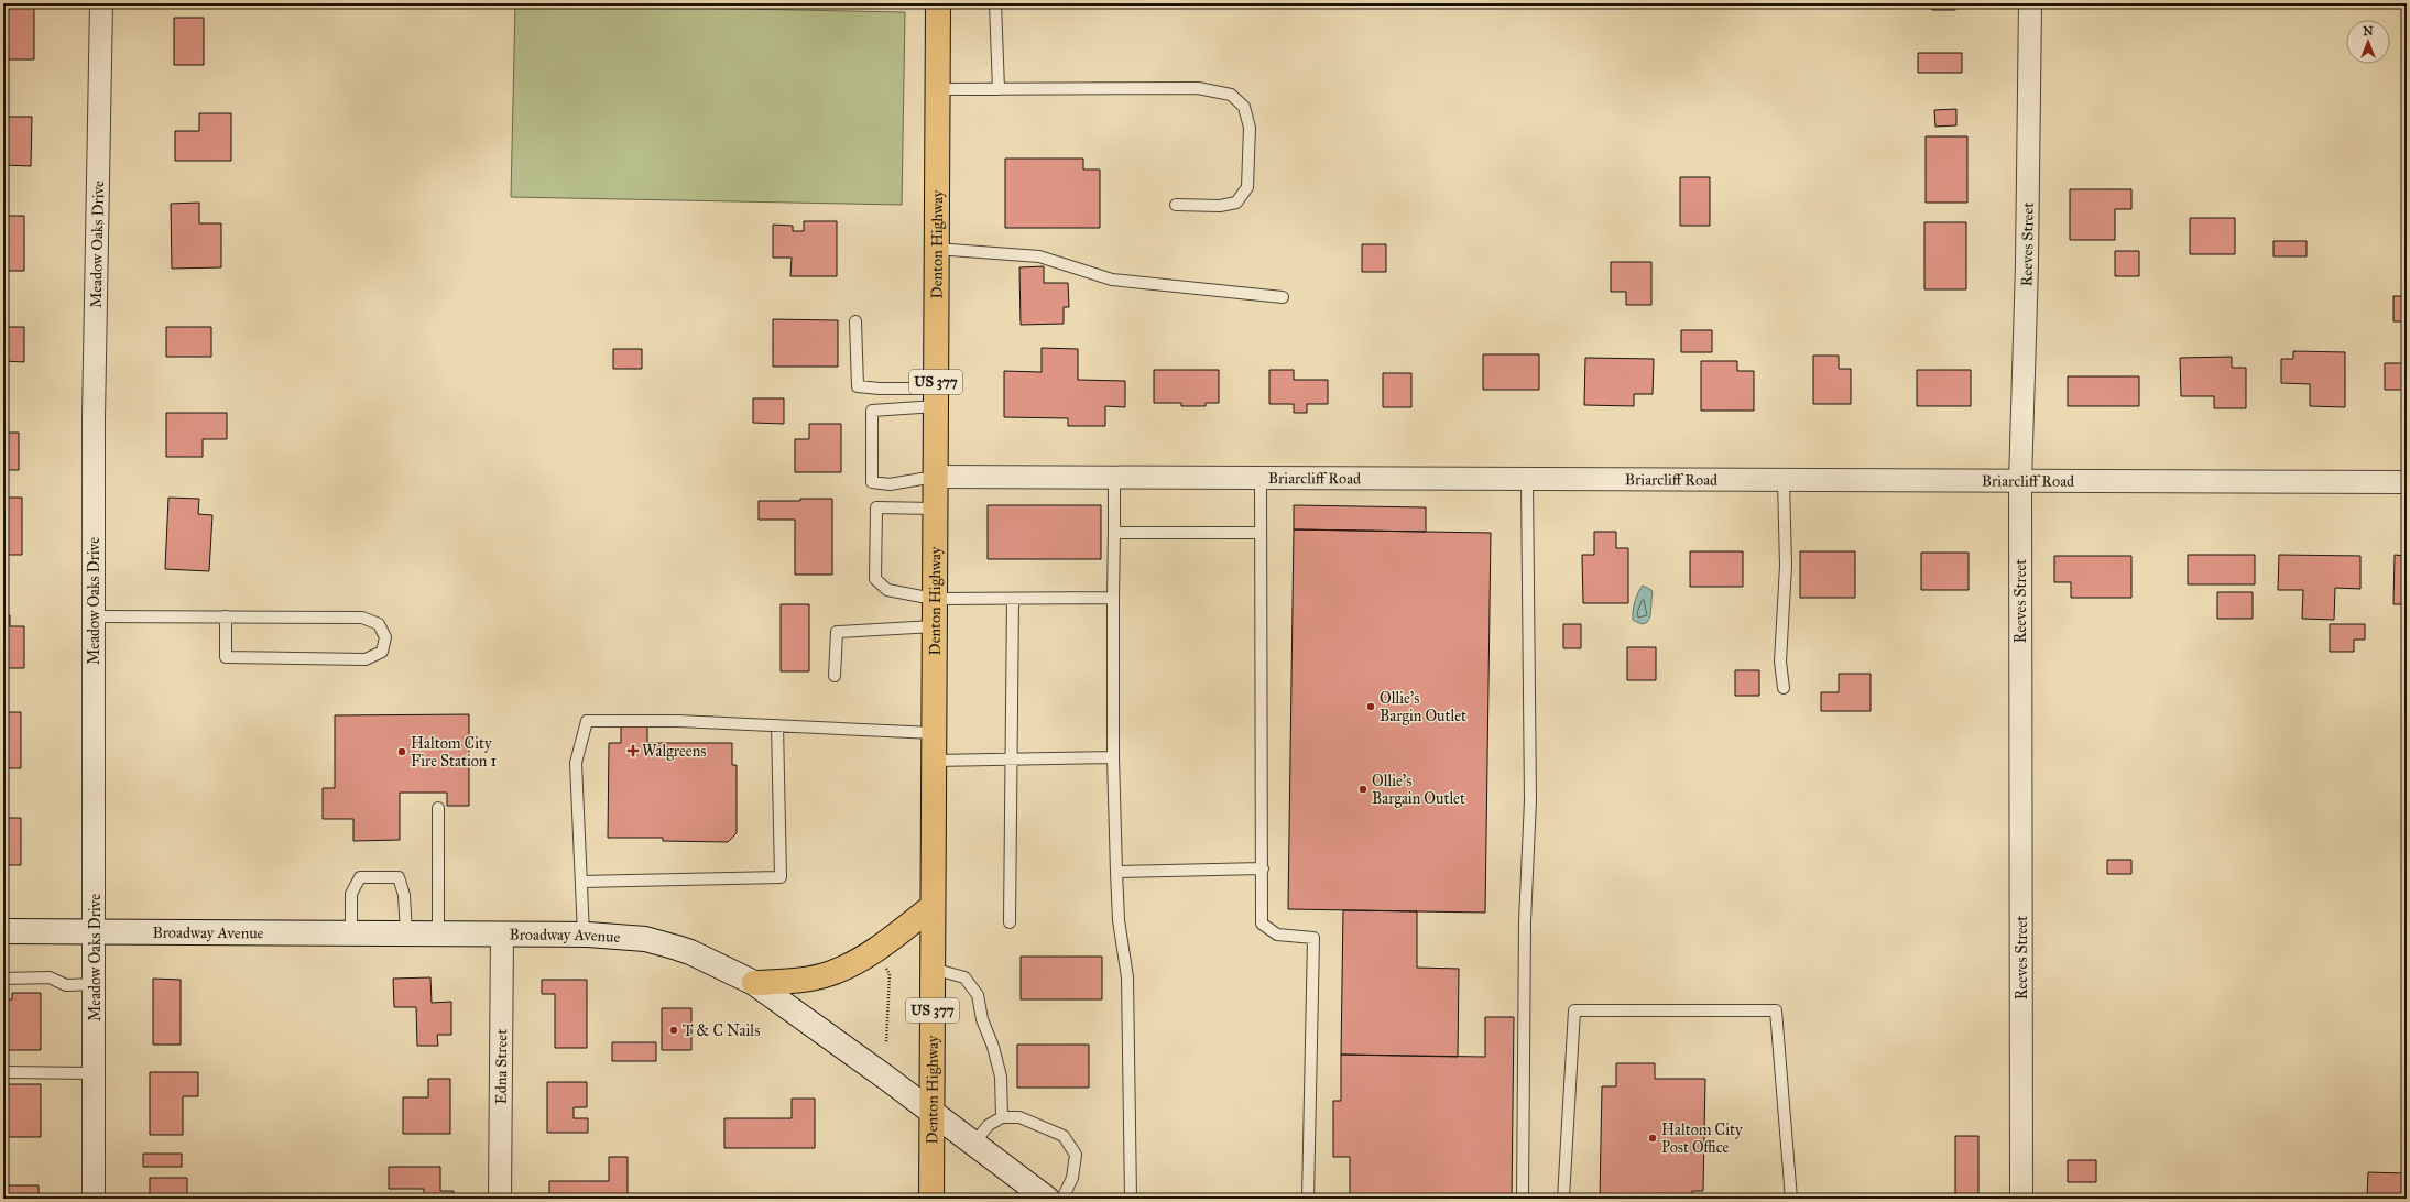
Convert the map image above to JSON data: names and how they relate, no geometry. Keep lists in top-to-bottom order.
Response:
{
  "streets": {
    "main road": ["Denton Highway", "US 377", "Broadway Avenue"],
    "street": [
      "Meadow Oaks Drive",
      "Reeves Street",
      "Briarcliff Road",
      "Edna Street"
    ]
  },
  "crossings": [
    ["Meadow Oaks Drive", "Broadway Avenue"],
    ["Denton Highway", "Briarcliff Road"],
    ["Denton Highway", "Broadway Avenue"],
    ["Reeves Street", "Briarcliff Road"],
    ["Broadway Avenue", "Edna Street"]
  ],
  "places": {
    "other": [
      "Ollie's Bargin Outlet",
      "Haltom City Fire Station 1",
      "Ollie's Bargain Outlet",
      "T & C Nails",
      "Haltom City Post Office"
    ],
    "health": ["Walgreens"]
  },
  "north": "top"
}
